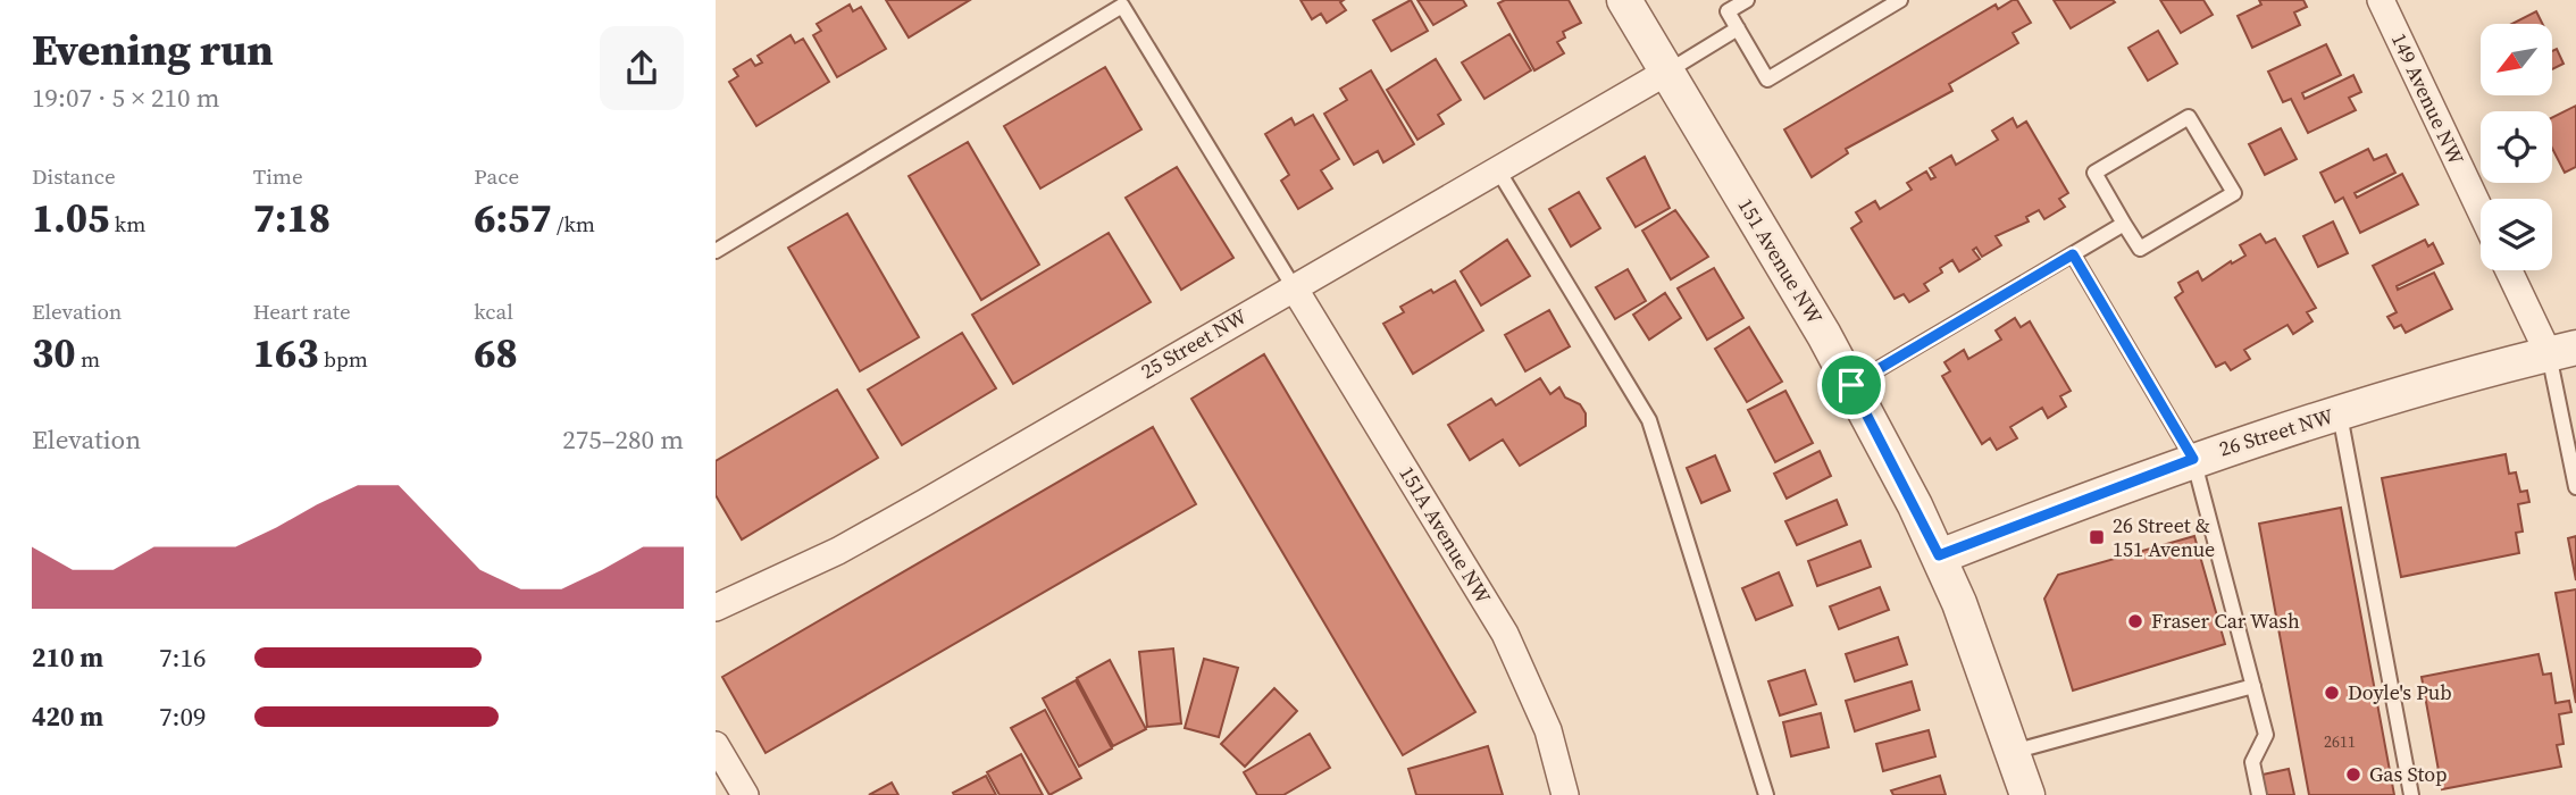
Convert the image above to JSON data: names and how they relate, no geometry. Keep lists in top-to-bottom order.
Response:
{
  "streets": {
    "street": [
      "149 Avenue NW",
      "151 Avenue NW",
      "25 Street NW",
      "26 Street NW",
      "151A Avenue NW"
    ]
  },
  "crossings": [
    ["151 Avenue NW", "25 Street NW"],
    ["151 Avenue NW", "26 Street NW"],
    ["25 Street NW", "151A Avenue NW"]
  ],
  "places": {
    "transit": ["26 Street & 151 Avenue"],
    "other": ["Fraser Car Wash", "Doyle's Pub", "Gas Stop"]
  },
  "house_numbers": ["2611"],
  "north": "bottom left",
  "page": {
    "heading": ["Evening run", "19:07 · 5 × 210 m"],
    "stats": [
      ["Distance", "1.05 km"],
      ["Time", "7:18"],
      ["Pace", "6:57 /km"],
      ["Elevation", "30 m"],
      ["Heart rate", "163 bpm"],
      ["kcal", "68"]
    ],
    "chart": ["Elevation", "275–280 m"],
    "list": [
      {
        "name": "210 m",
        "note": "7:16"
      },
      {
        "name": "420 m",
        "note": "7:09"
      }
    ]
  }
}
